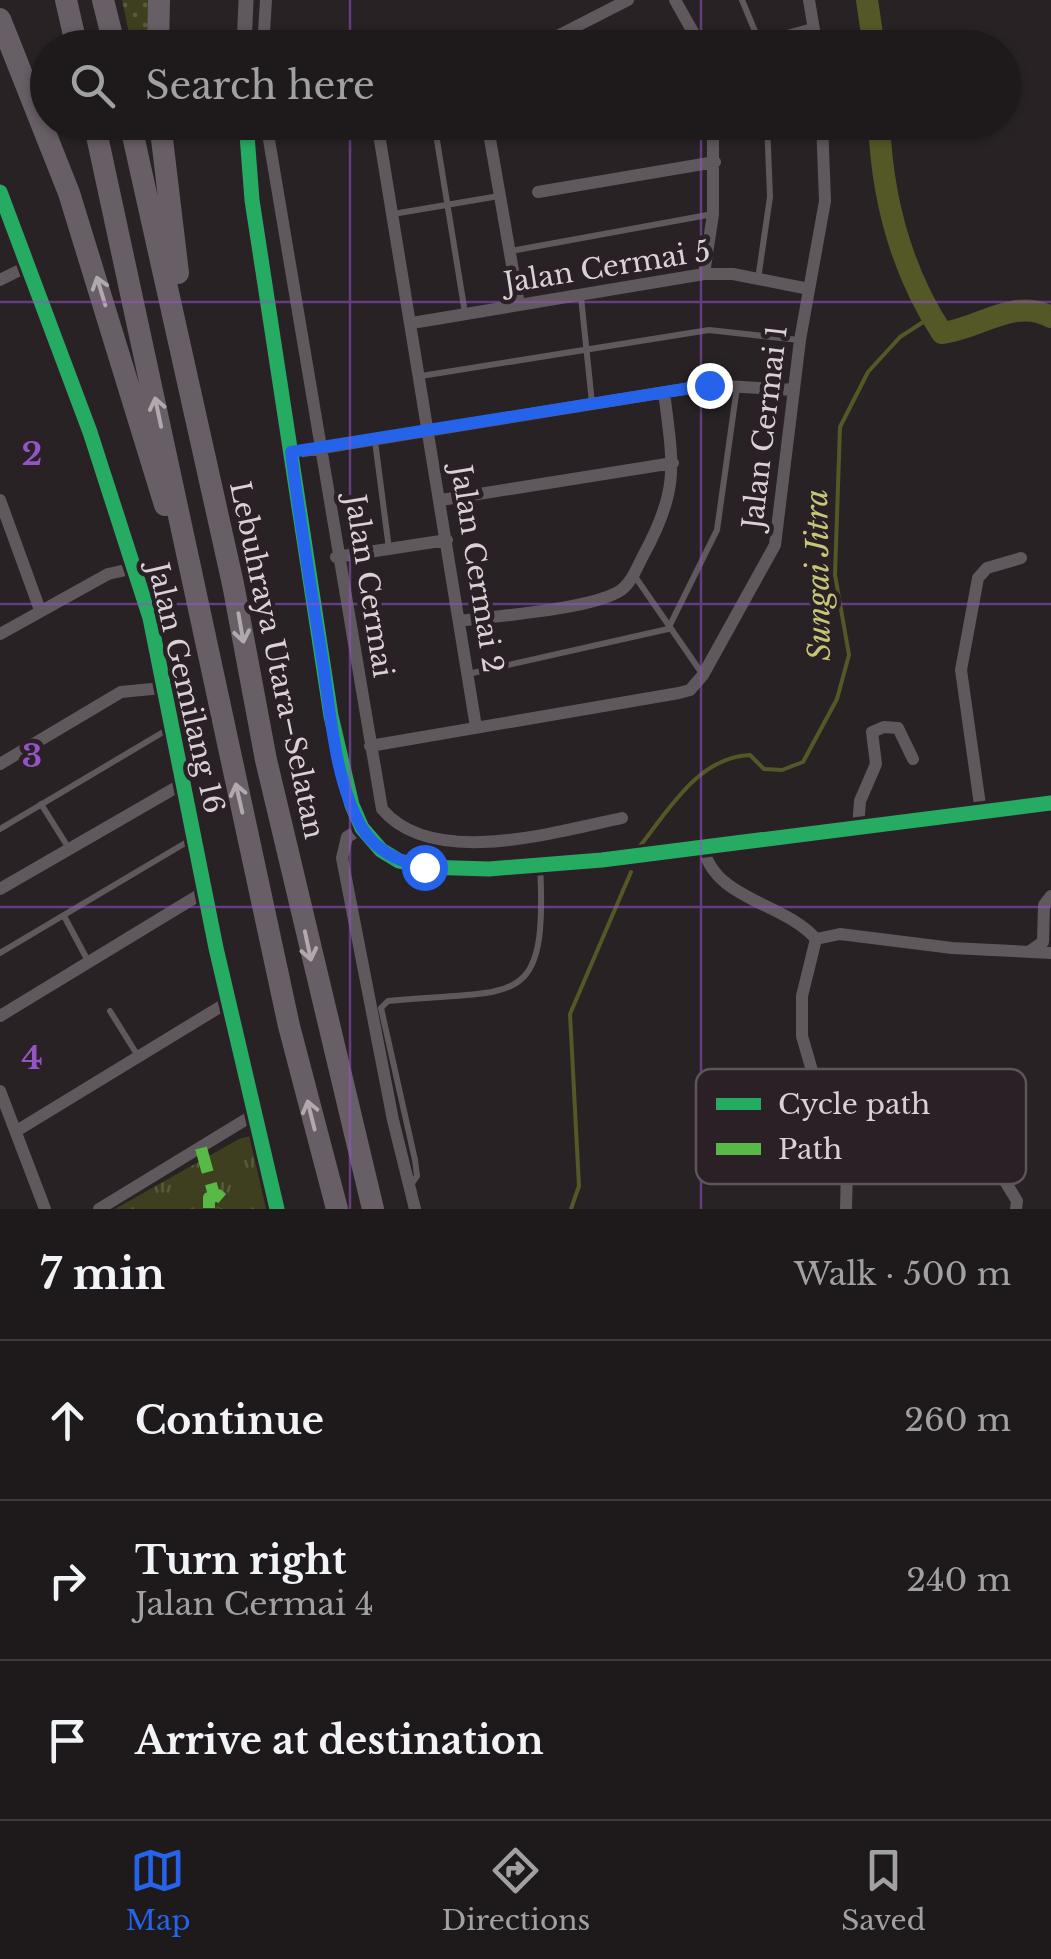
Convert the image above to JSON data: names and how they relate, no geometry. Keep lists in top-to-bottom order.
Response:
{
  "streets": {
    "highway": ["Lebuhraya Utara–Selatan"],
    "street": [
      "Jalan Cermai 5",
      "Jalan Cermai 1",
      "Jalan Cermai 2",
      "Jalan Cermai",
      "Jalan Gemilang 16"
    ]
  },
  "crossings": [
    ["Jalan Cermai 5", "Jalan Cermai 1"],
    ["Jalan Cermai 5", "Jalan Cermai 2"]
  ],
  "water": ["Sungai Jitra"],
  "legend": ["Cycle path", "Path"],
  "page": {
    "search": "Search here",
    "heading": ["7 min", "Walk · 500 m"],
    "list": [
      ["Continue", "260 m"],
      ["Turn right", "Jalan Cermai 4", "240 m"],
      "Arrive at destination"
    ],
    "nav": ["Map", "Directions", "Saved"]
  },
  "grid": {
    "rows": ["2", "3", "4"]
  }
}
